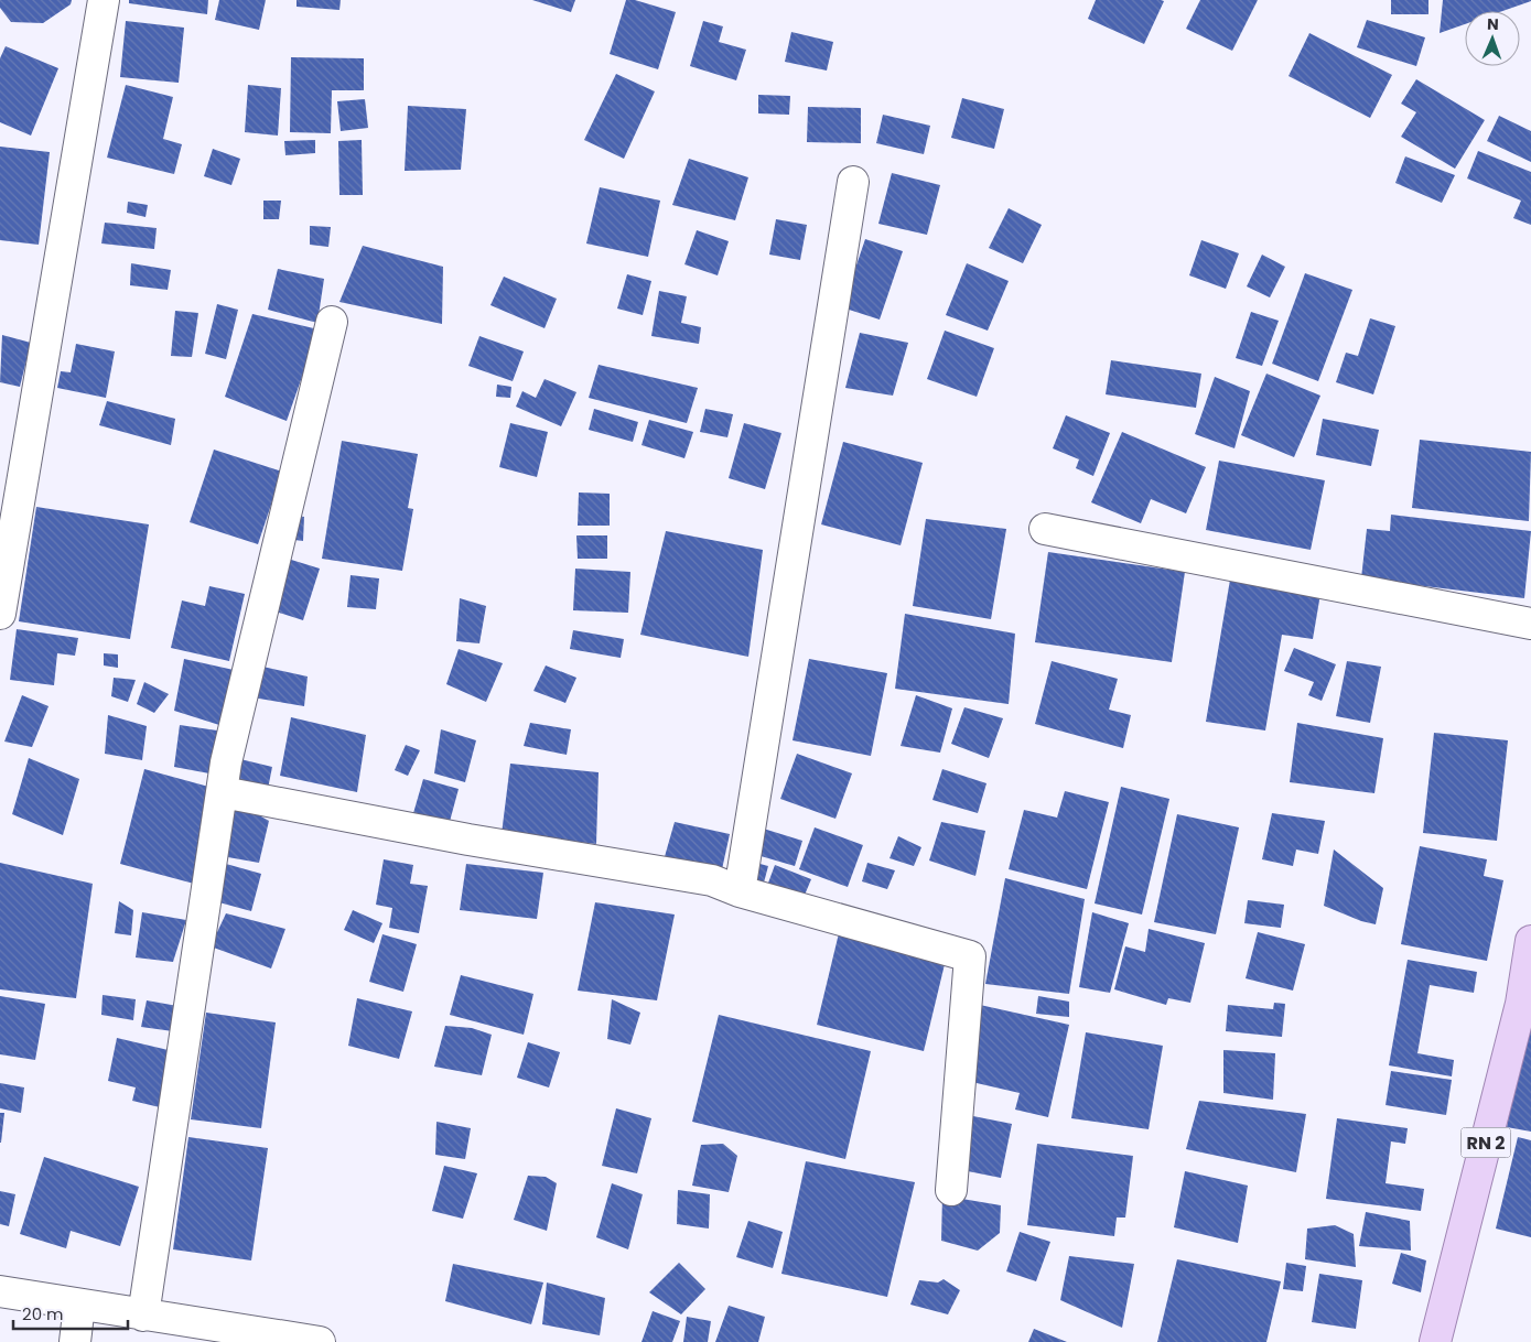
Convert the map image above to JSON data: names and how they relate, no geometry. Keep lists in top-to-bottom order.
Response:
{
  "streets": {
    "main road": ["RN 2"]
  },
  "scale_bar": "20 m",
  "north": "top"
}
